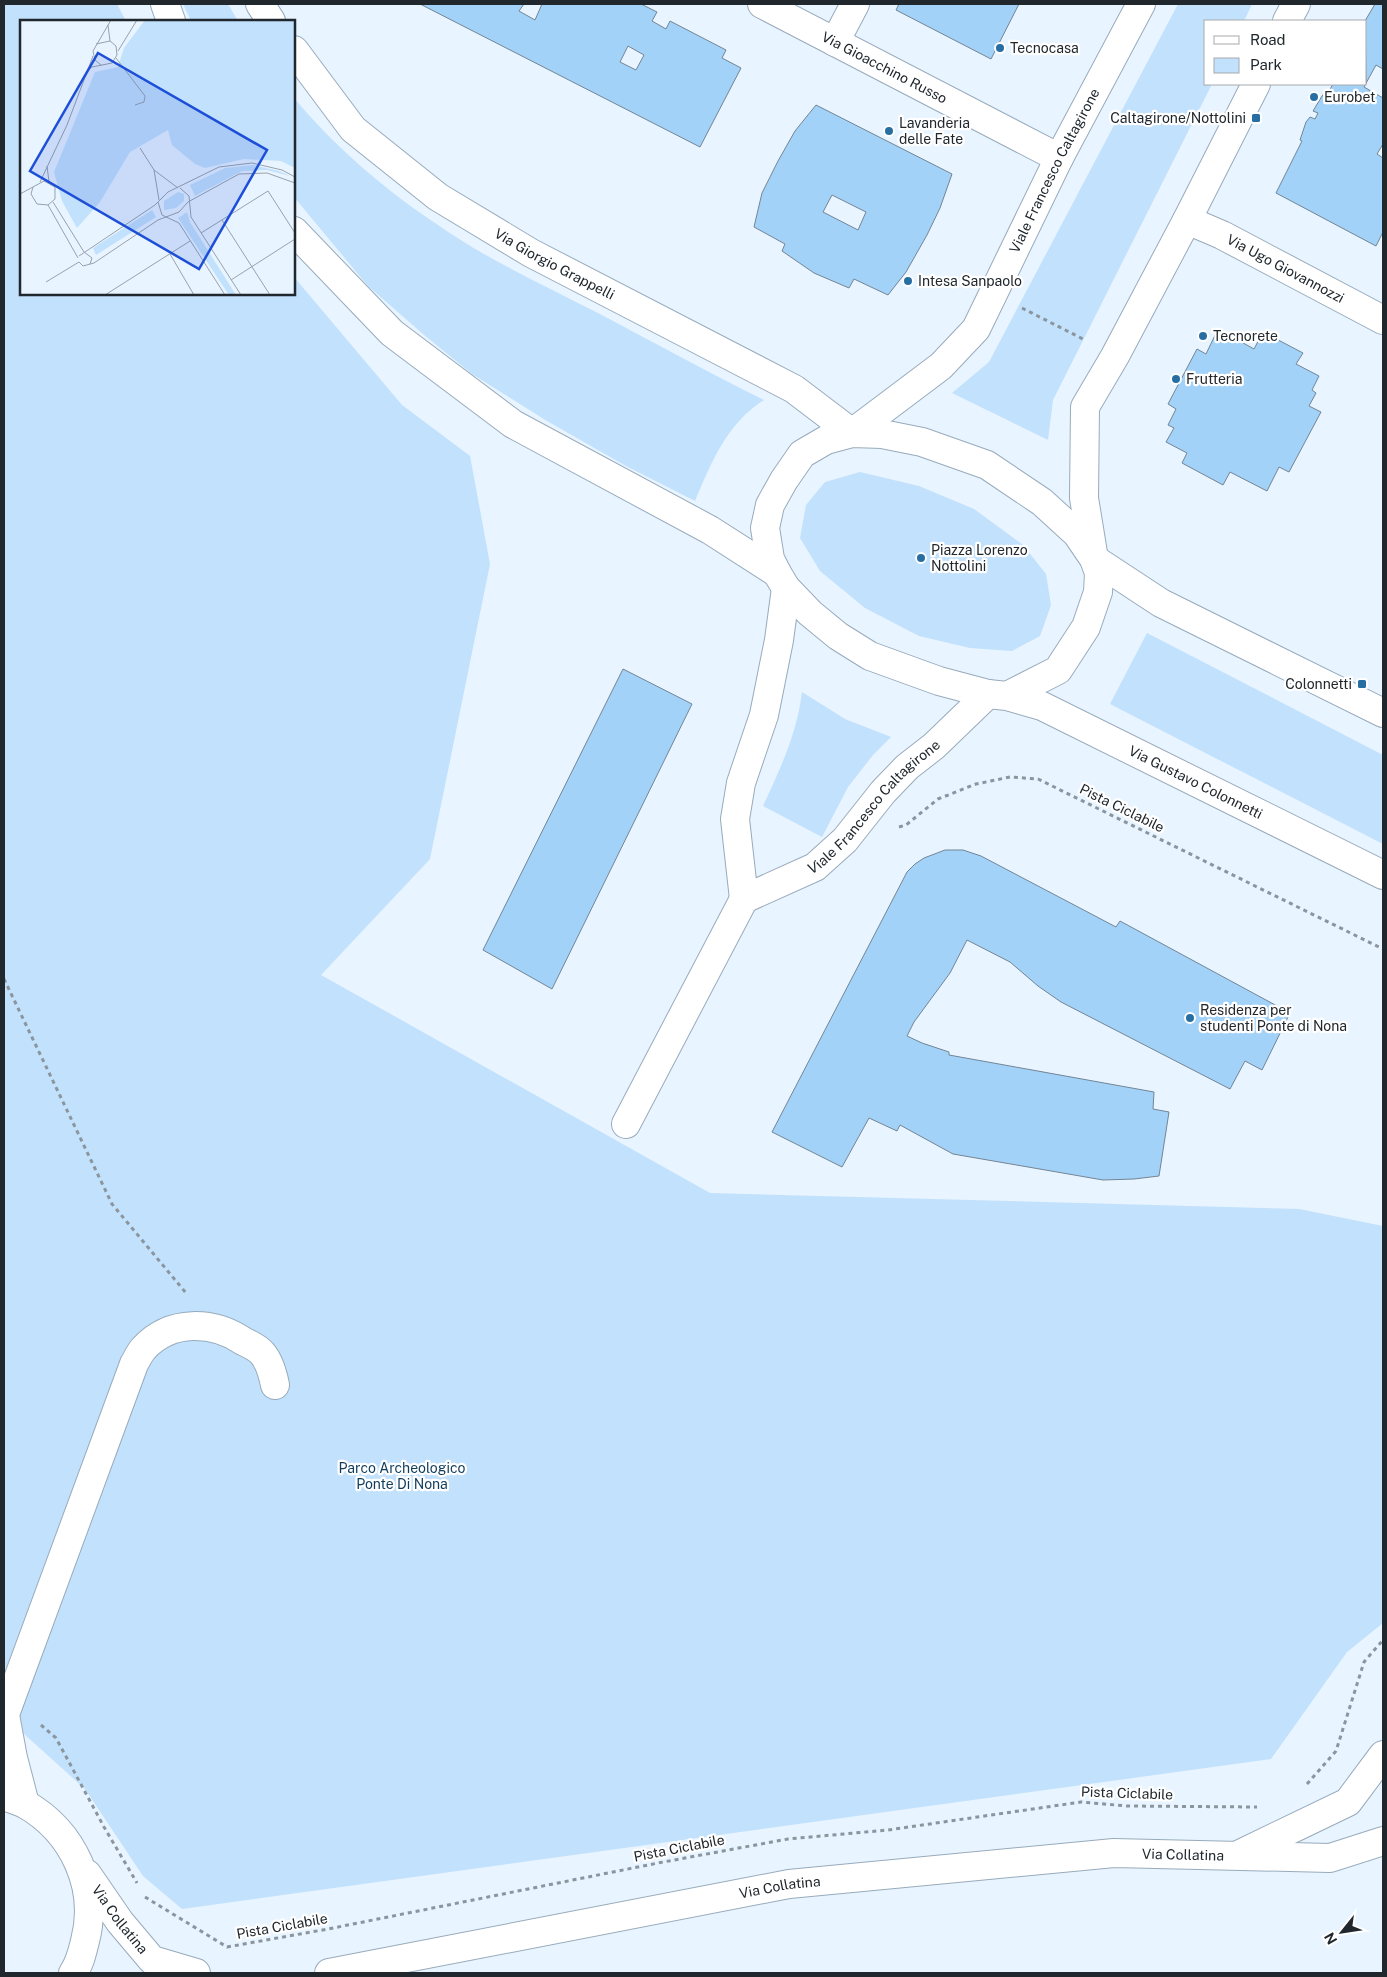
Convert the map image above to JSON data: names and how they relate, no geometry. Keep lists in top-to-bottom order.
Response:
{
  "streets": {
    "street": [
      "Via Gioacchino Russo",
      "Viale Francesco Caltagirone",
      "Via Giorgio Grappelli",
      "Via Ugo Giovannozzi",
      "Via Gustavo Colonnetti",
      "Via Collatina"
    ],
    "path": ["Pista Ciclabile"]
  },
  "crossings": [
    ["Via Gioacchino Russo", "Viale Francesco Caltagirone"],
    ["Viale Francesco Caltagirone", "Via Giorgio Grappelli"],
    ["Viale Francesco Caltagirone", "Via Gustavo Colonnetti"],
    ["Viale Francesco Caltagirone", "Pista Ciclabile"]
  ],
  "parks": ["Parco Archeologico Ponte Di Nona"],
  "places": {
    "other": [
      "Tecnocasa",
      "Eurobet",
      "Lavanderia delle Fate",
      "Intesa Sanpaolo",
      "Tecnorete",
      "Frutteria",
      "Piazza Lorenzo Nottolini",
      "Residenza per studenti Ponte di Nona"
    ],
    "transit": ["Caltagirone/Nottolini", "Colonnetti"]
  },
  "legend": ["Road", "Park"],
  "north": "bottom left"
}
